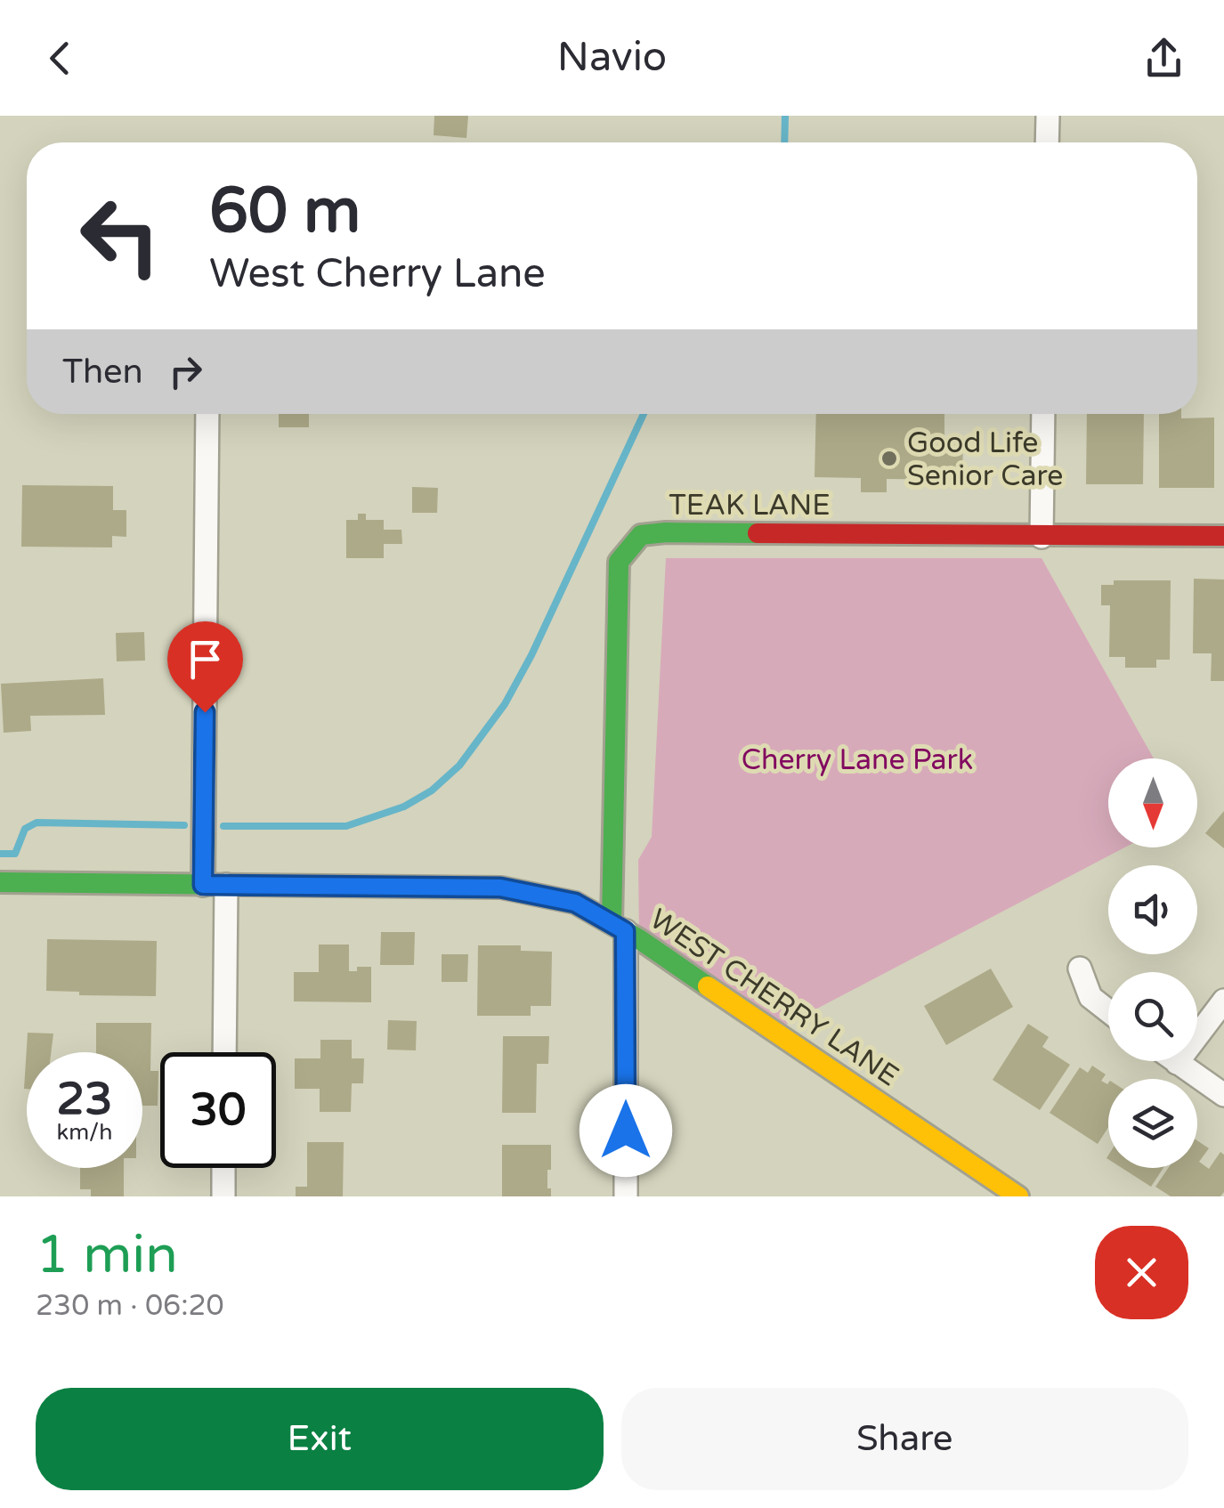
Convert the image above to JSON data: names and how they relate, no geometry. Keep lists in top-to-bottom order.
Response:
{
  "streets": {
    "street": ["TEAK LANE", "WEST CHERRY LANE"]
  },
  "crossings": [
    ["TEAK LANE", "WEST CHERRY LANE"]
  ],
  "parks": ["Cherry Lane Park"],
  "places": ["Good Life Senior Care"],
  "north": "bottom",
  "page": {
    "header": "Navio",
    "turn": ["60 m", "West Cherry Lane"],
    "then": "Then",
    "speed": "23 km/h",
    "limit": "30",
    "heading": ["1 min", "230 m · 06:20"],
    "buttons": ["Exit", "Share"]
  }
}
